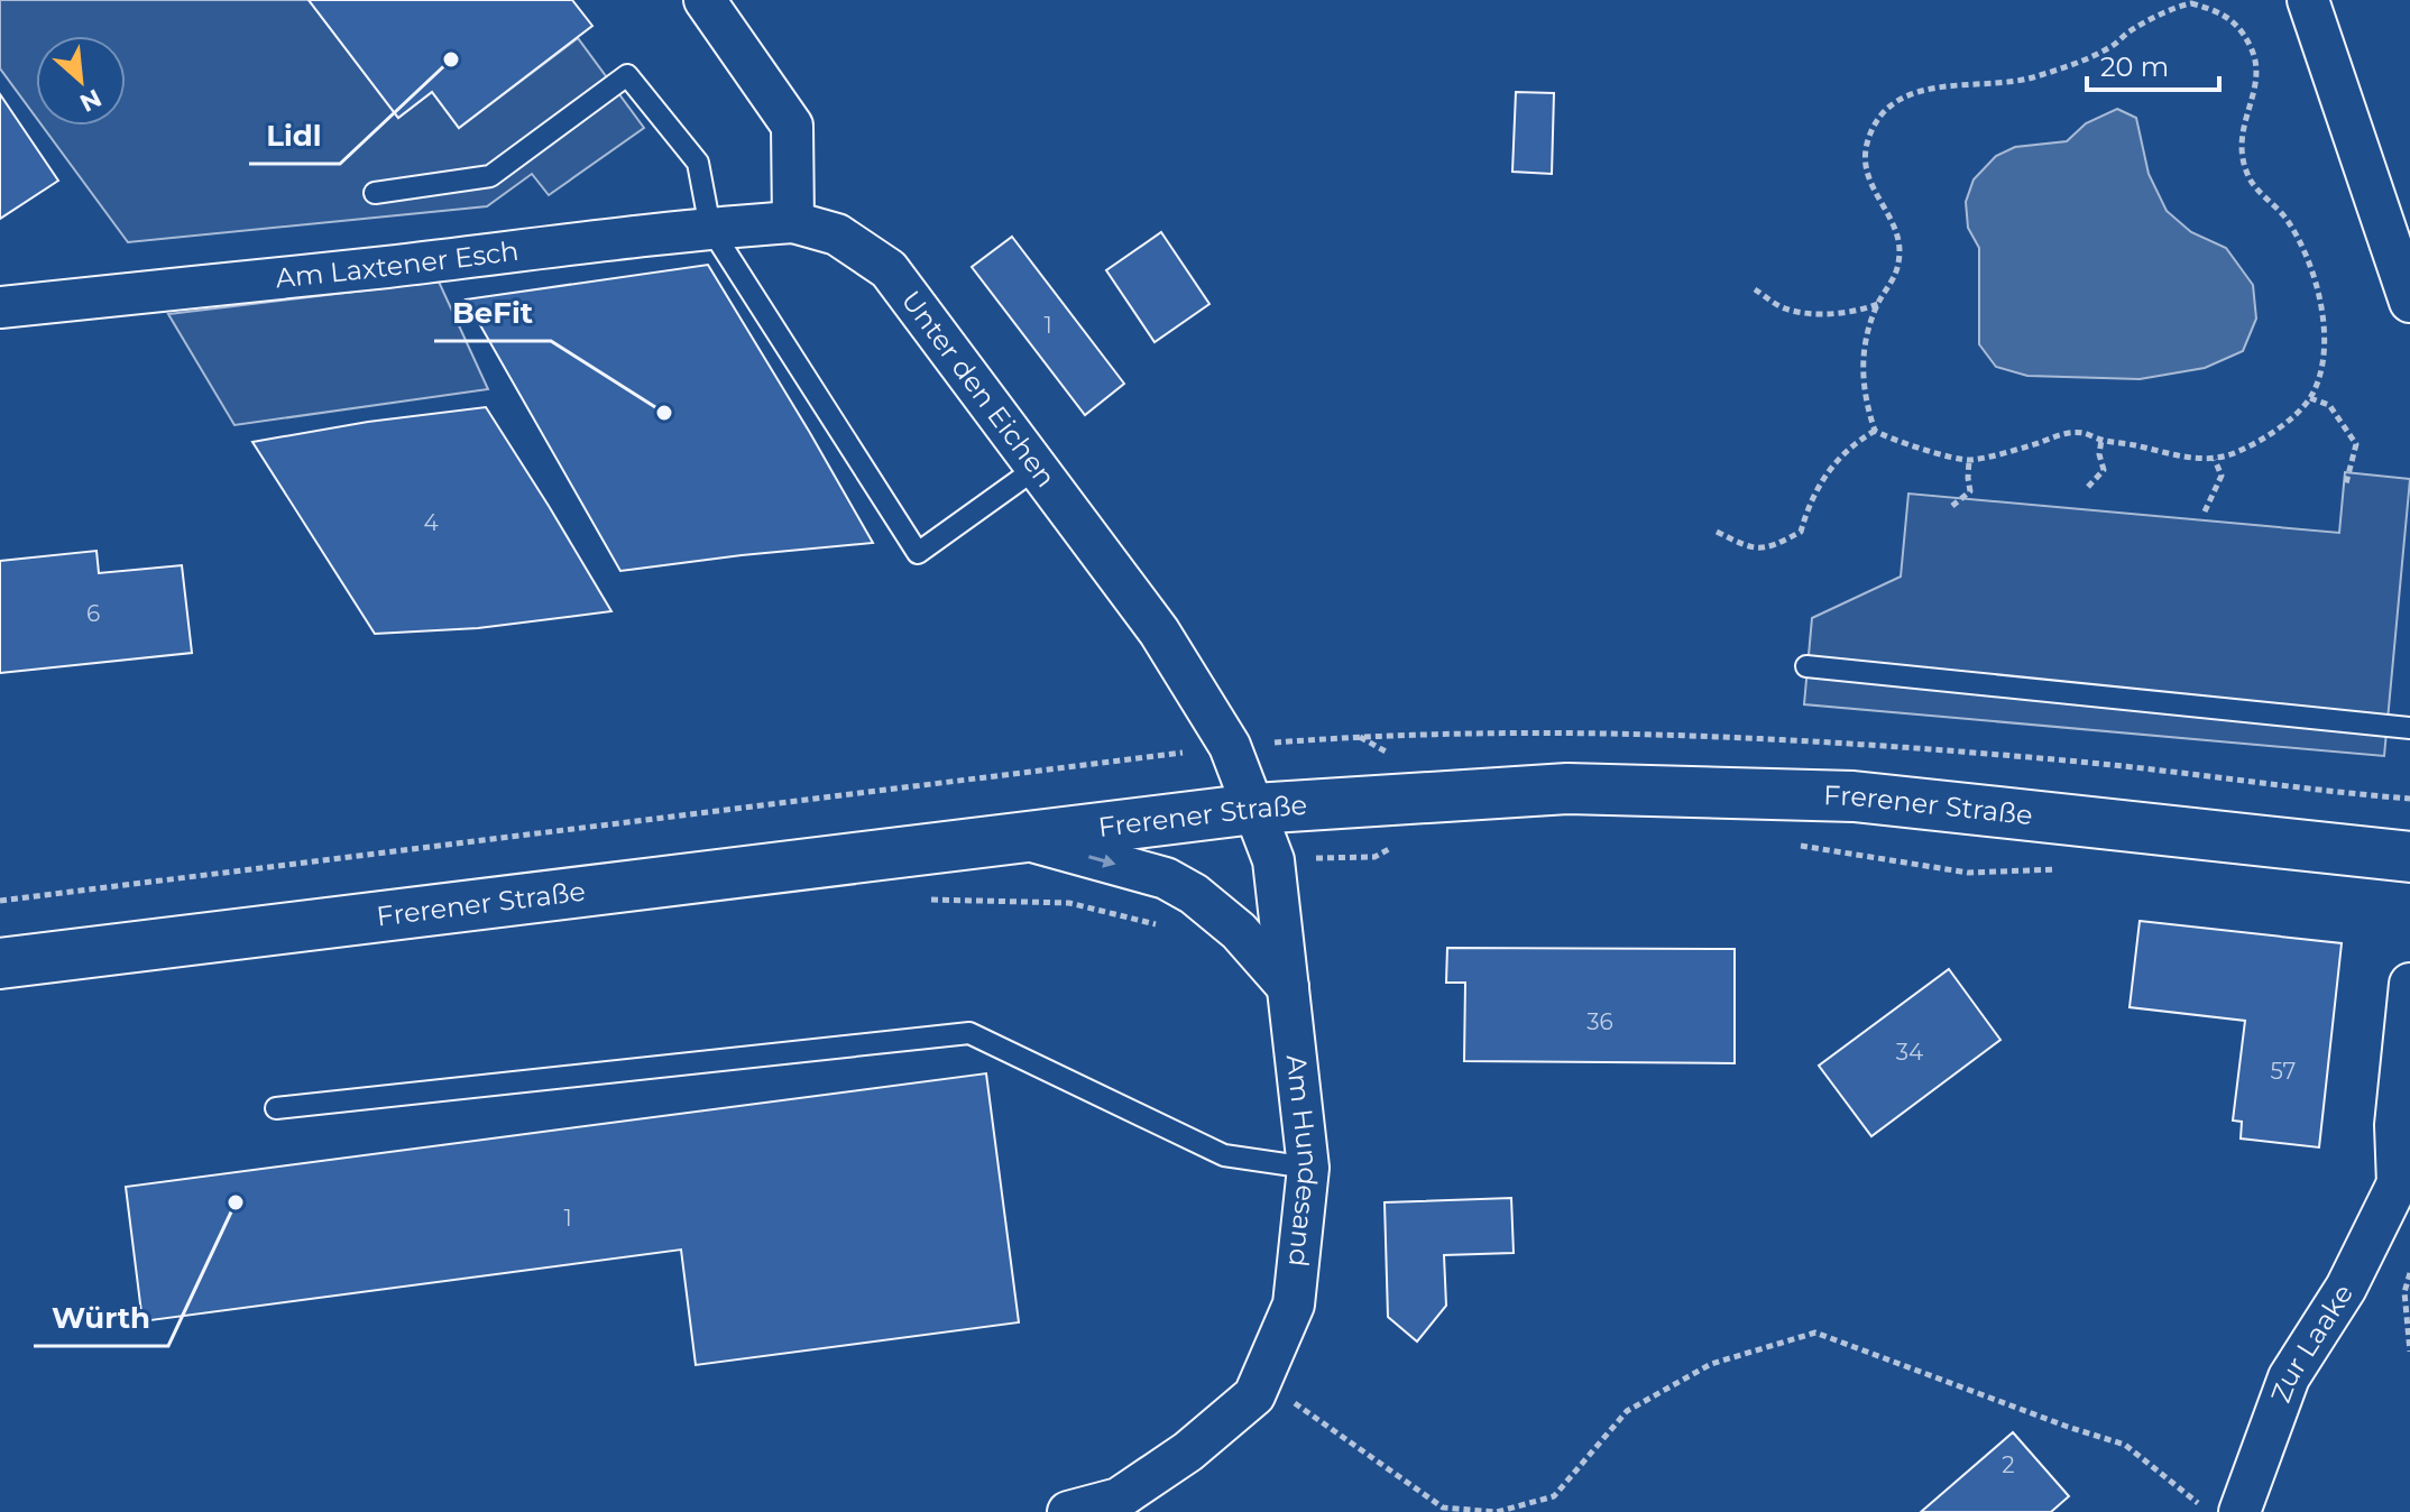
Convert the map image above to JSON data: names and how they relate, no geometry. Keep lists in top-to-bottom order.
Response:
{
  "streets": {
    "main road": ["Frerener Straße"],
    "street": [
      "Am Laxtener Esch",
      "Unter den Eichen",
      "Am Hundesand",
      "Zur Laake"
    ]
  },
  "crossings": [
    ["Am Laxtener Esch", "Unter den Eichen"],
    ["Unter den Eichen", "Frerener Straße"],
    ["Unter den Eichen", "Am Hundesand"],
    ["Frerener Straße", "Am Hundesand"]
  ],
  "places": ["Lidl", "BeFit", "Würth"],
  "house_numbers": [
    "1",
    "4",
    "6",
    "36",
    "34",
    "57",
    "1",
    "2"
  ],
  "scale_bar": "20 m",
  "north": "bottom right"
}
